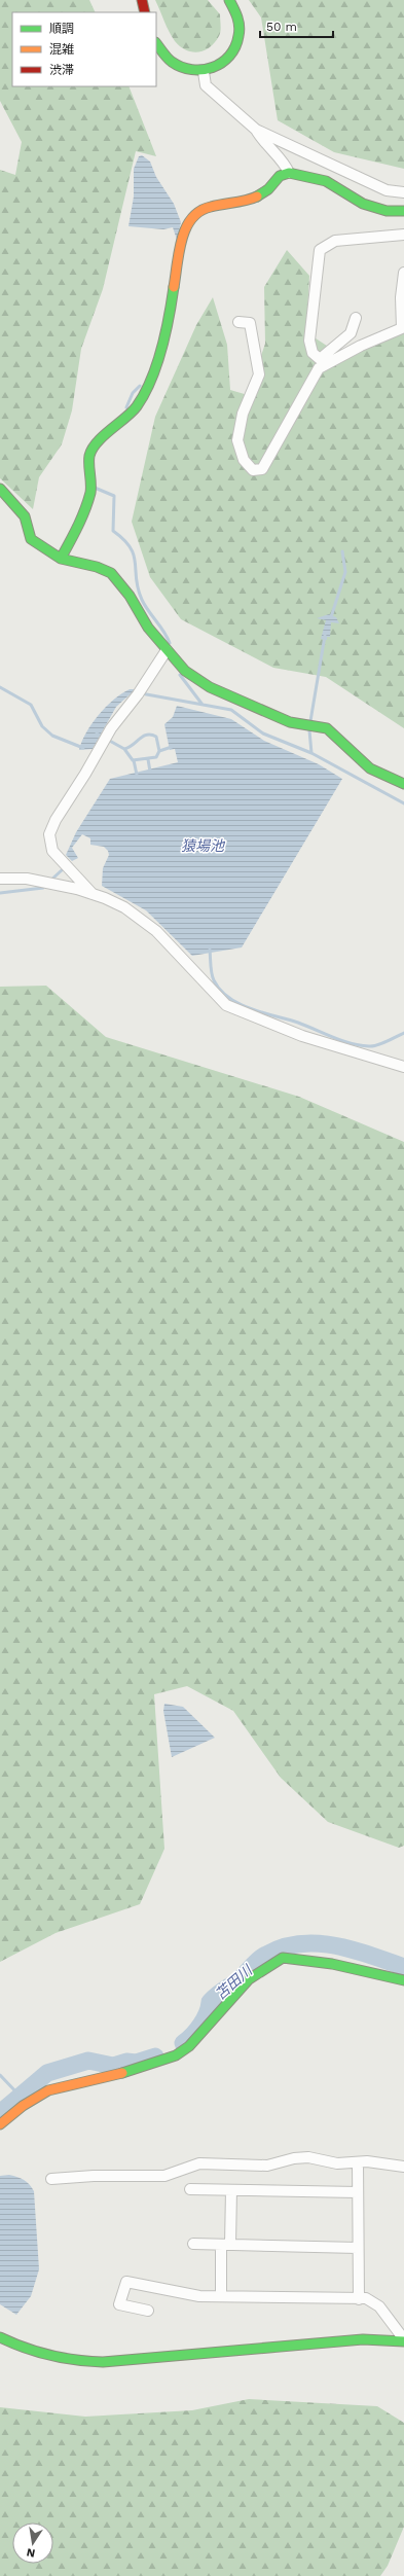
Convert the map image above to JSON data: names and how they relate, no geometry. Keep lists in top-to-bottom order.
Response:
{
  "water": ["猿場池", "苫田川"],
  "legend": ["順調", "混雑", "渋滞"],
  "scale_bar": "50 m",
  "north": "bottom"
}
